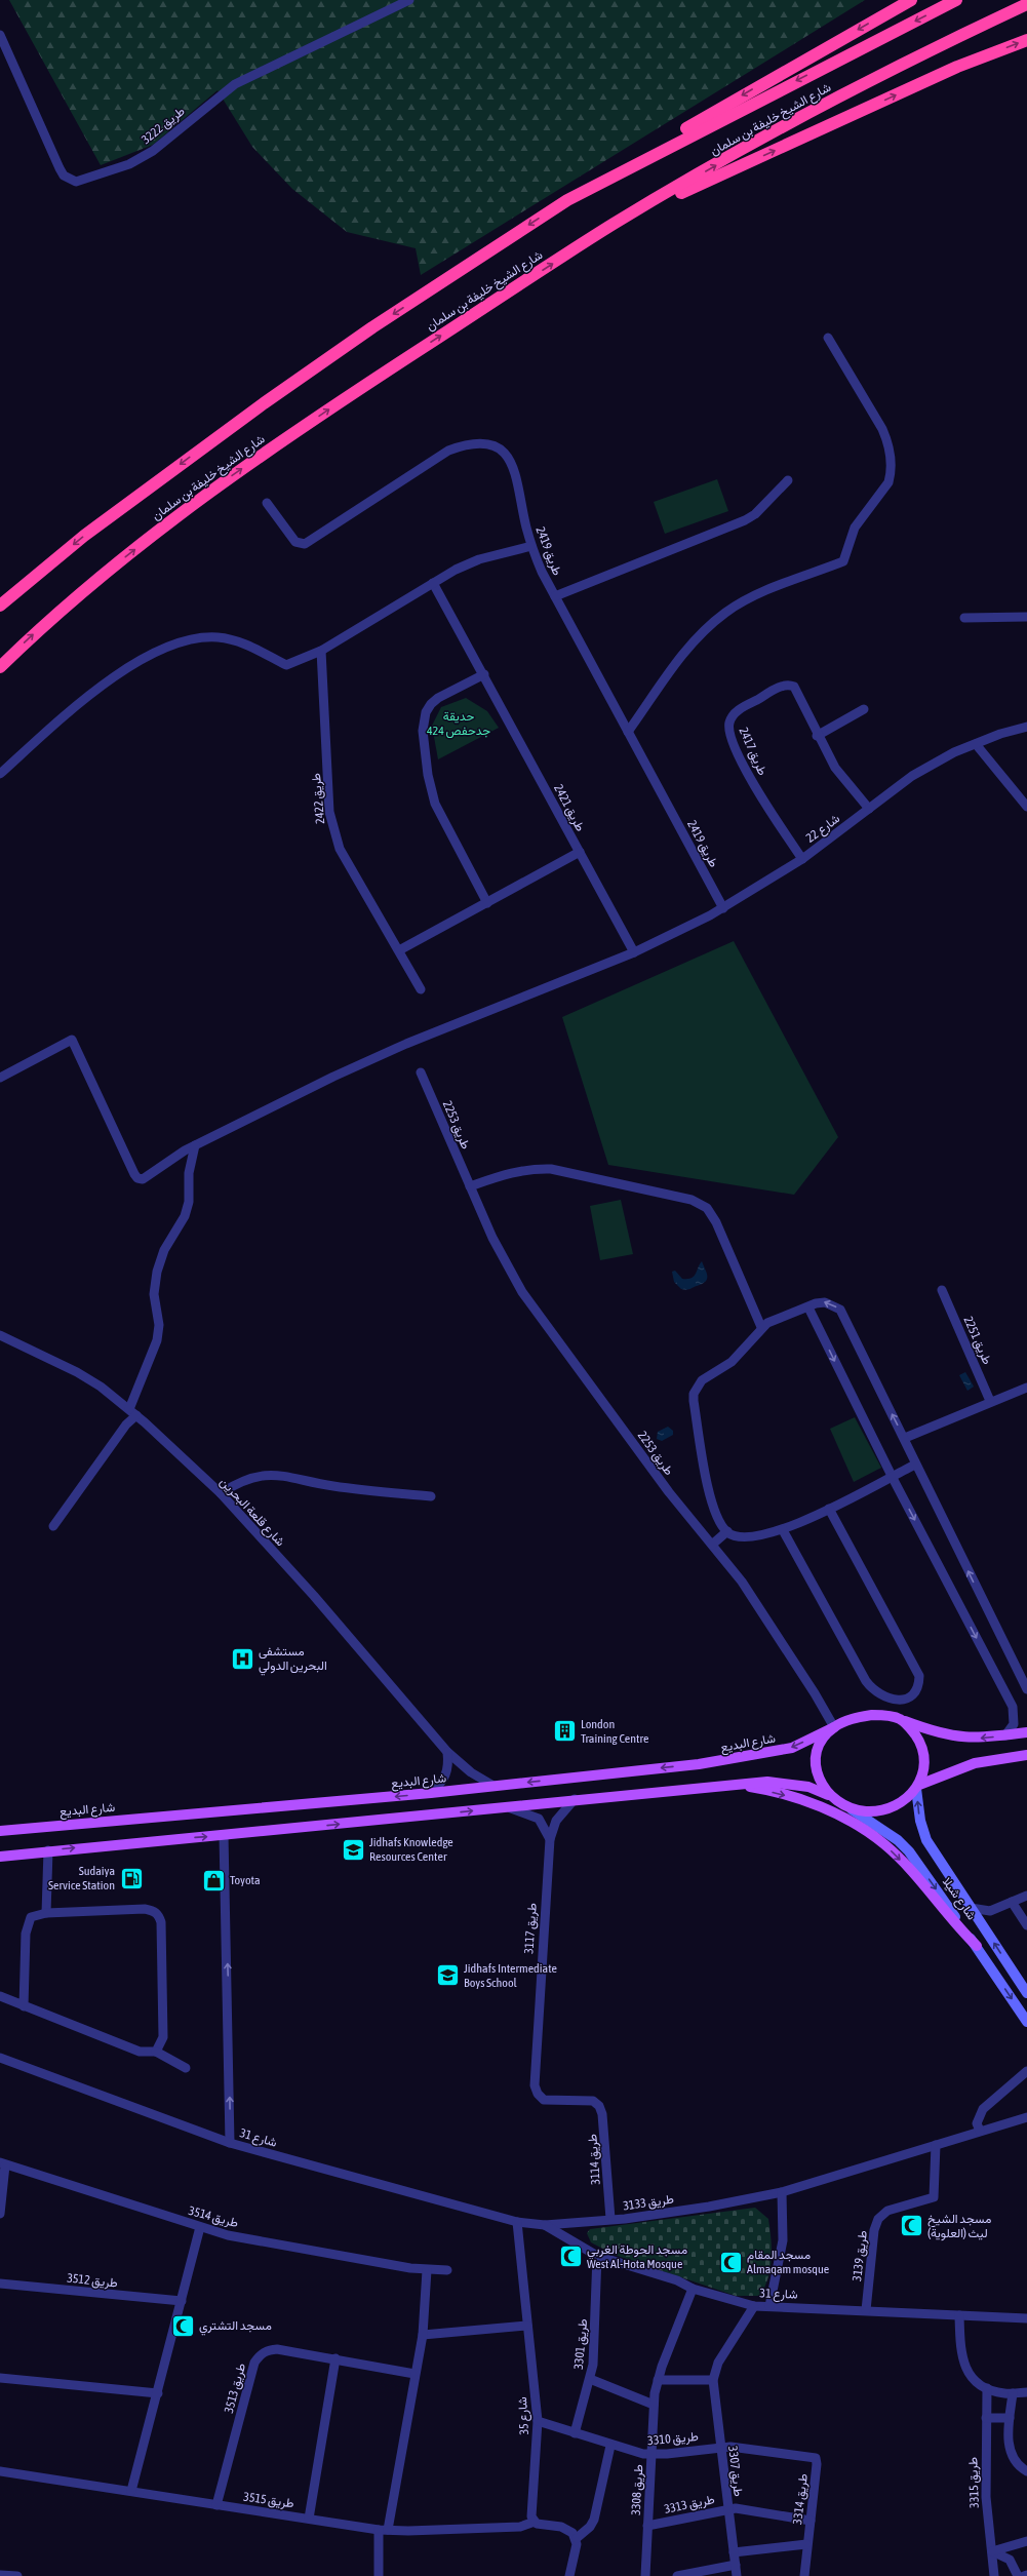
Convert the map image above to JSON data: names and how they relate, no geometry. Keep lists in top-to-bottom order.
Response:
{
  "streets": {
    "highway": ["شارع الشيخ خليفة بن سلمان"],
    "main road": ["شارع البديع", "شارع شيلا"],
    "street": [
      "طريق 3222",
      "طريق 2419",
      "طريق 2417",
      "طريق 2422",
      "طريق 2421",
      "شارع 22",
      "طريق 2253",
      "طريق 2251",
      "شارع قلعة البحرين",
      "طريق 3117",
      "شارع 31",
      "طريق 3114",
      "طريق 3133",
      "طريق 3514",
      "طريق 3139",
      "طريق 3512",
      "طريق 3301",
      "طريق 3513",
      "شارع 35",
      "طريق 3310",
      "طريق 3307",
      "طريق 3315",
      "طريق 3308",
      "طريق 3314",
      "طريق 3515",
      "طريق 3313"
    ]
  },
  "crossings": [
    ["طريق 2419", "شارع 22"],
    ["طريق 2417", "شارع 22"],
    ["طريق 2421", "شارع 22"],
    ["طريق 2253", "شارع البديع"],
    ["طريق 2253", "شارع شيلا"],
    ["شارع قلعة البحرين", "شارع البديع"],
    ["شارع البديع", "شارع شيلا"],
    ["طريق 3117", "طريق 3114"],
    ["شارع 31", "طريق 3133"],
    ["شارع 31", "طريق 3139"],
    ["شارع 31", "طريق 3301"],
    ["شارع 31", "شارع 35"],
    ["شارع 31", "طريق 3307"],
    ["شارع 31", "طريق 3308"],
    ["طريق 3114", "طريق 3133"],
    ["طريق 3133", "طريق 3139"],
    ["طريق 3133", "شارع 35"],
    ["طريق 3301", "طريق 3310"],
    ["طريق 3513", "طريق 3515"],
    ["شارع 35", "طريق 3310"],
    ["شارع 35", "طريق 3515"],
    ["طريق 3310", "طريق 3307"],
    ["طريق 3310", "طريق 3308"],
    ["طريق 3310", "طريق 3314"],
    ["طريق 3307", "طريق 3313"],
    ["طريق 3308", "طريق 3313"],
    ["طريق 3314", "طريق 3313"]
  ],
  "parks": ["حديقة جدحفص 424"],
  "places": {
    "hospital": ["مستشفى البحرين الدولي"],
    "building": ["London Training Centre"],
    "school or university": ["Jidhafs Knowledge Resources Center", "Jidhafs Intermediate Boys School"],
    "fuel station": ["Sudaiya Service Station"],
    "shop": ["Toyota"],
    "mosque": [
      "مسجد الشيخ ليث (العلوية)",
      "مسجد الحوطة الغربي West Al-Hota Mosque",
      "مسجد المقام Almaqam mosque",
      "مسجد التشتري"
    ]
  }
}
